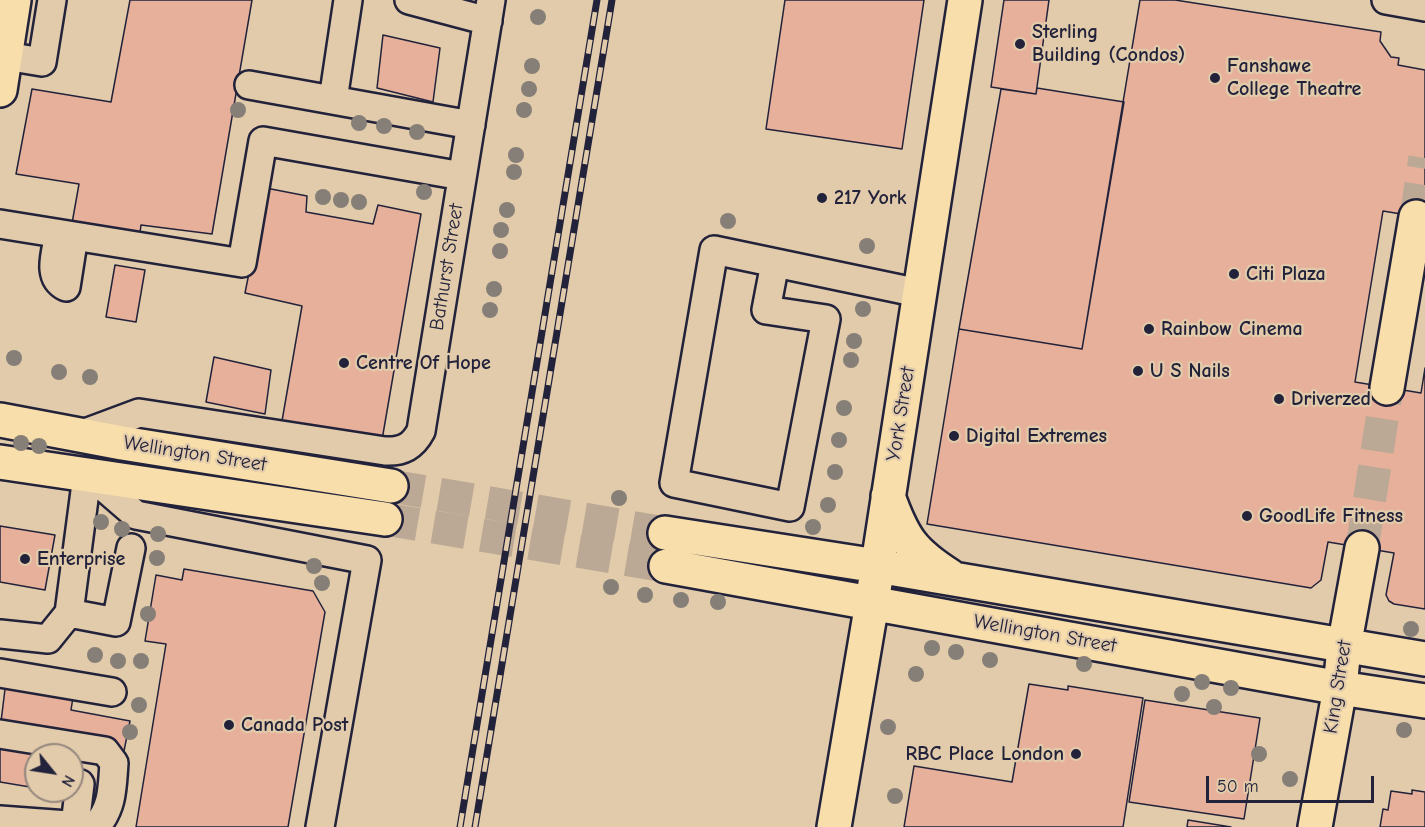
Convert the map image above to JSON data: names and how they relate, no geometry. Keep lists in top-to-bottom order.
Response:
{
  "streets": {
    "main road": ["York Street", "Wellington Street", "King Street"],
    "street": ["Bathurst Street"]
  },
  "crossings": [
    ["Bathurst Street", "Wellington Street"],
    ["York Street", "Wellington Street"],
    ["Wellington Street", "King Street"]
  ],
  "places": [
    "Sterling Building (Condos)",
    "Fanshawe College Theatre",
    "217 York",
    "Citi Plaza",
    "Rainbow Cinema",
    "Centre Of Hope",
    "U S Nails",
    "Driverzed",
    "Digital Extremes",
    "GoodLife Fitness",
    "Enterprise",
    "Canada Post",
    "RBC Place London"
  ],
  "scale_bar": "50 m",
  "north": "bottom right"
}
